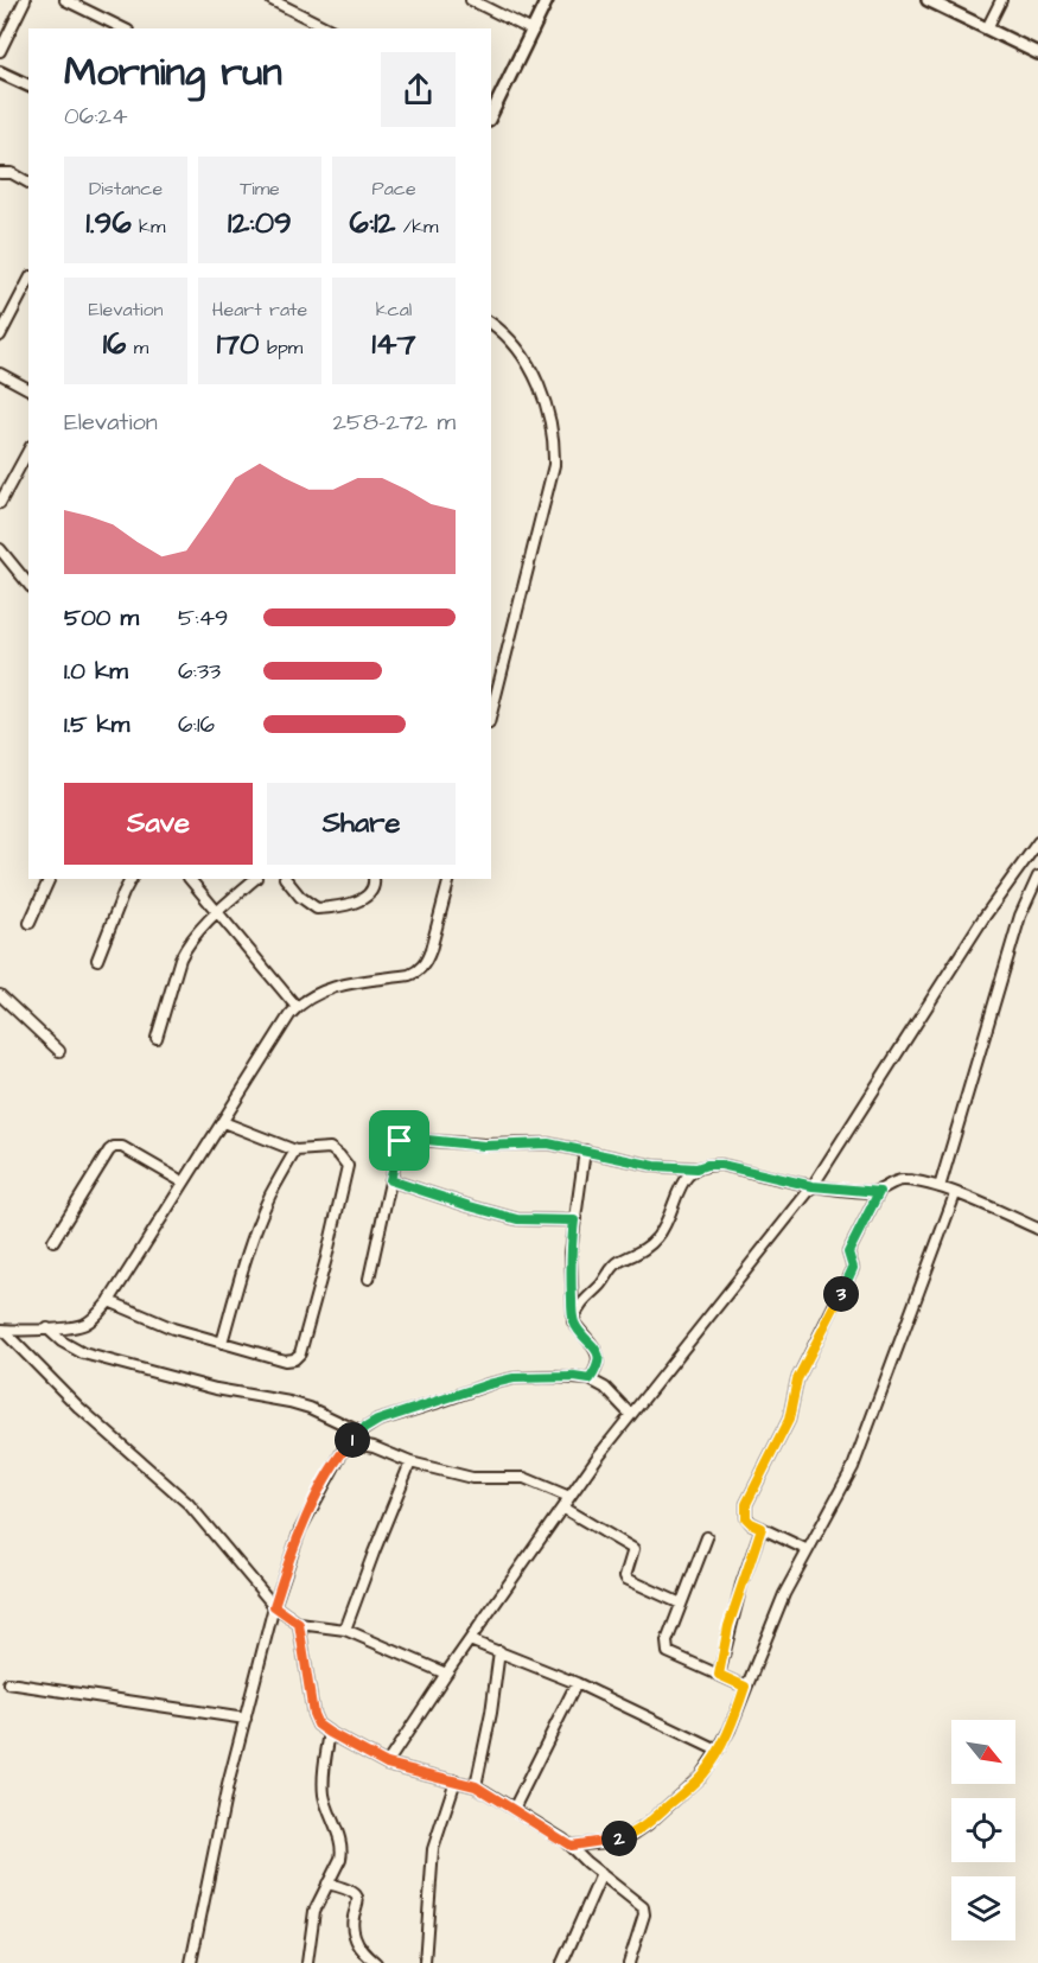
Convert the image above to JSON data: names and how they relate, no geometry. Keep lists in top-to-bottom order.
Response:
{
  "north": "bottom right",
  "page": {
    "heading": ["Morning run", "06:24"],
    "stats": [
      ["Distance", "1.96 km"],
      ["Time", "12:09"],
      ["Pace", "6:12 /km"],
      ["Elevation", "16 m"],
      ["Heart rate", "170 bpm"],
      ["kcal", "147"]
    ],
    "chart": ["Elevation", "258–272 m"],
    "list": [
      {
        "name": "500 m",
        "note": "5:49"
      },
      {
        "name": "1.0 km",
        "note": "6:33"
      },
      {
        "name": "1.5 km",
        "note": "6:16"
      }
    ],
    "buttons": ["Save", "Share"],
    "pins": ["3", "1", "2"]
  }
}
